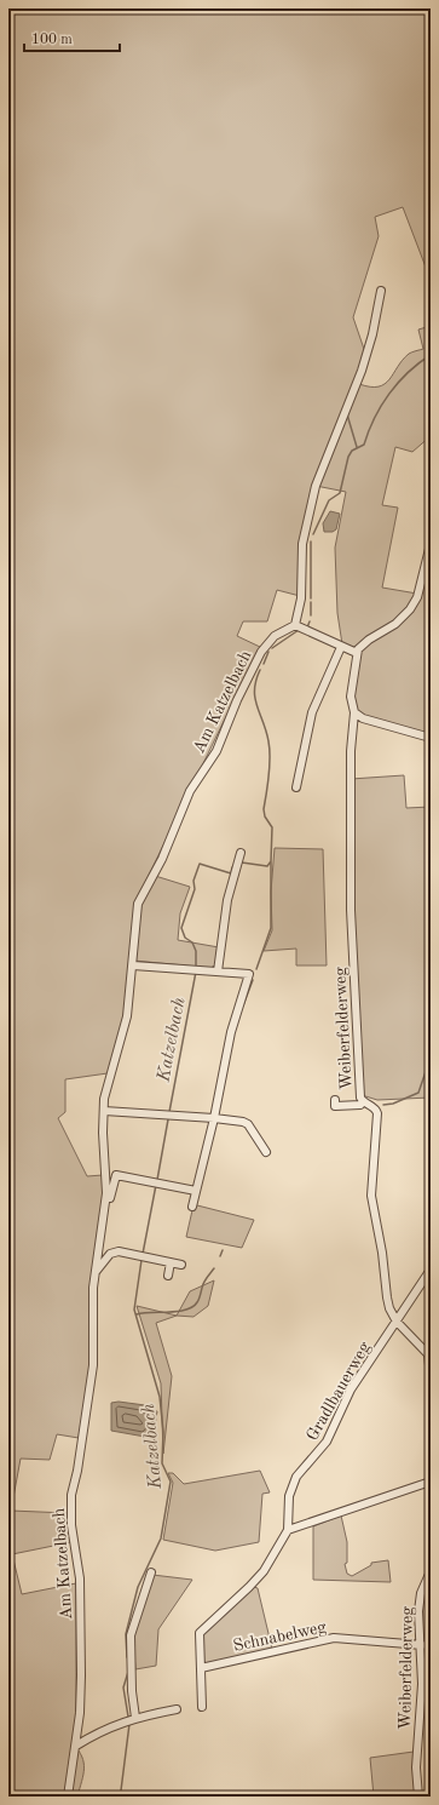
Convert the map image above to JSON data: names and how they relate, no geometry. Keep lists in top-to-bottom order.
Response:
{
  "streets": {
    "street": [
      "Am Katzelbach",
      "Weiberfelderweg",
      "Gradlbauerweg",
      "Schnabelweg"
    ]
  },
  "crossings": [
    ["Weiberfelderweg", "Gradlbauerweg"],
    ["Weiberfelderweg", "Schnabelweg"]
  ],
  "water": ["Katzelbach"],
  "scale_bar": "100 m"
}
